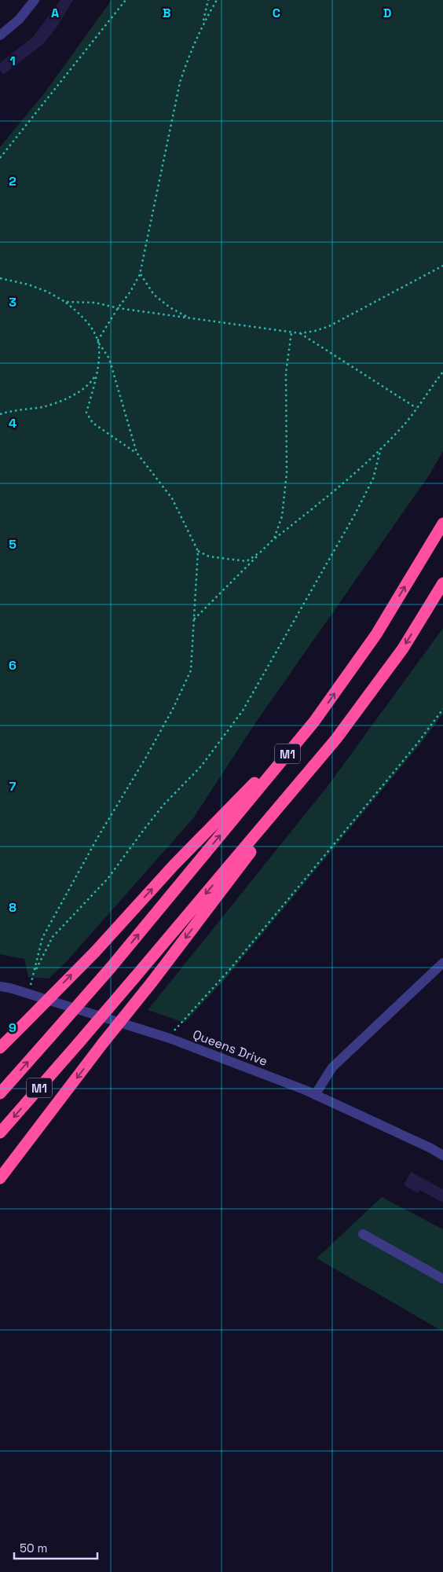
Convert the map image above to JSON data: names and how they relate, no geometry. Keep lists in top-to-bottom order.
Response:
{
  "streets": {
    "highway": ["M1"],
    "street": ["Queens Drive"]
  },
  "scale_bar": "50 m",
  "grid": {
    "columns": [
      "A",
      "B",
      "C",
      "D"
    ],
    "rows": [
      "1",
      "2",
      "3",
      "4",
      "5",
      "6",
      "7",
      "8",
      "9"
    ]
  }
}
